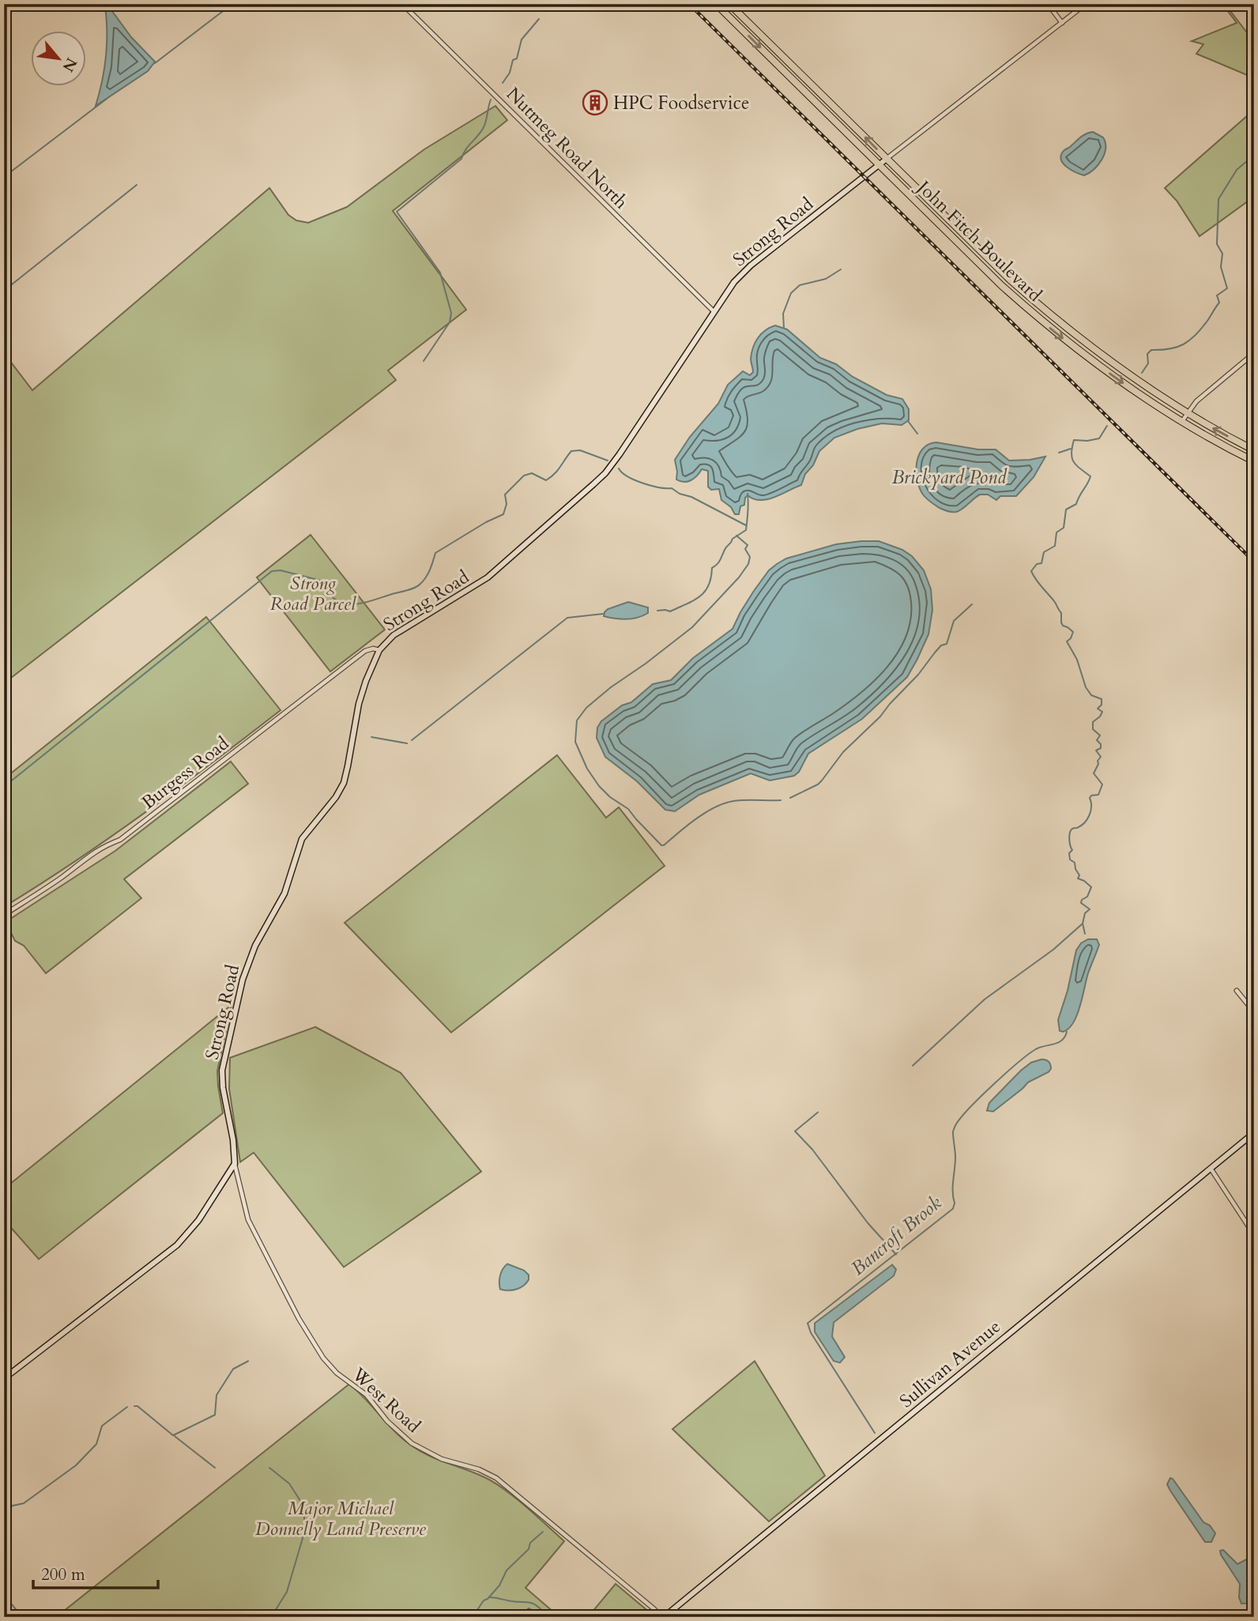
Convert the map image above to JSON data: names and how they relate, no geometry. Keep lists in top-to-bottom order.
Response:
{
  "streets": {
    "highway": ["John Fitch Boulevard"],
    "street": [
      "Nutmeg Road North",
      "Strong Road",
      "Burgess Road",
      "Sullivan Avenue",
      "West Road"
    ]
  },
  "crossings": [
    ["Nutmeg Road North", "Strong Road"],
    ["Strong Road", "John Fitch Boulevard"],
    ["Strong Road", "Burgess Road"],
    ["Strong Road", "West Road"],
    ["Sullivan Avenue", "West Road"]
  ],
  "water": ["Brickyard Pond", "Bancroft Brook"],
  "parks": ["Strong Road Parcel", "Major Michael Donnelly Land Preserve"],
  "places": {
    "building": ["HPC Foodservice"]
  },
  "scale_bar": "200 m",
  "north": "bottom right"
}
